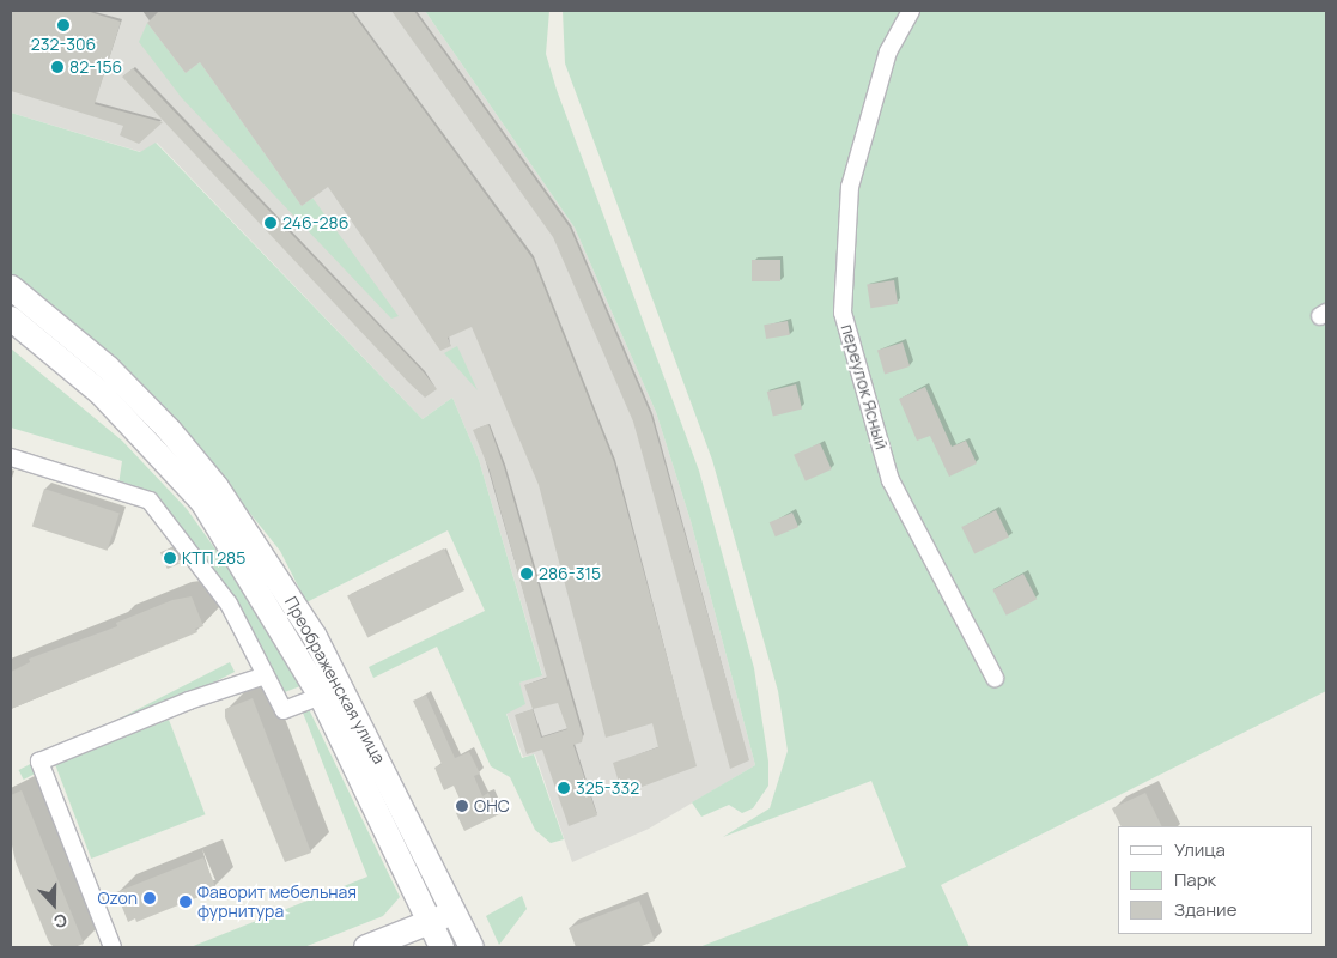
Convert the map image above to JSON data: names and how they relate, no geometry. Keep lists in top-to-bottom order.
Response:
{
  "streets": {
    "main road": ["Преображенская улица"],
    "street": ["переулок Ясный"]
  },
  "places": [
    "232-306",
    "82-156",
    "246-286",
    "КТП 285",
    "286-315",
    "325-332",
    "ОНС",
    "Ozon",
    "Фаворит мебельная фурнитура"
  ],
  "legend": ["Улица", "Парк", "Здание"],
  "north": "bottom"
}
